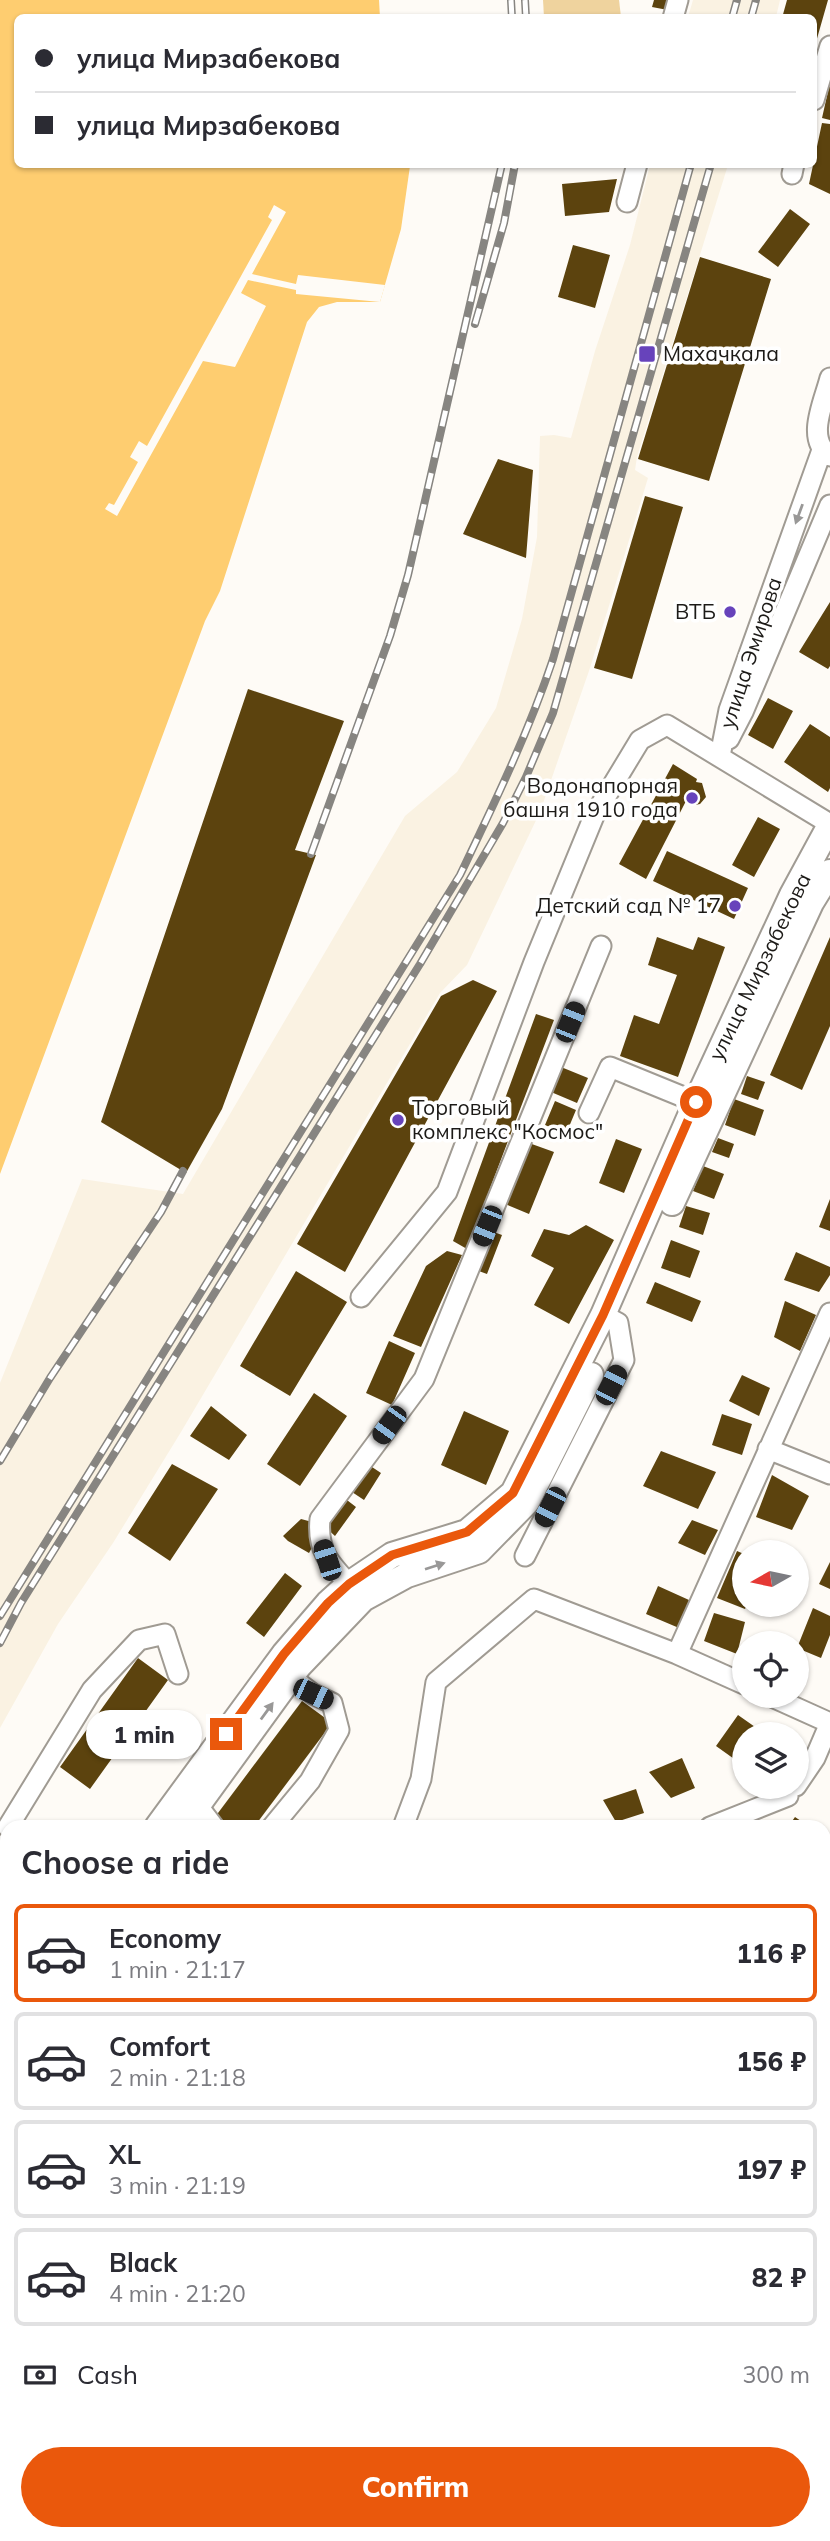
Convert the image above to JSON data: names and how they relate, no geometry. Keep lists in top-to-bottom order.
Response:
{
  "streets": {
    "main road": ["улица Мирзабекова"],
    "street": ["улица Эмирова"]
  },
  "places": {
    "transit": ["Махачкала"],
    "other": [
      "ВТБ",
      "Водонапорная башня 1910 года",
      "Детский сад № 17",
      "Торговый комплекс \"Космос\""
    ]
  },
  "north": "left",
  "page": {
    "banner": ["улица Мирзабекова", "улица Мирзабекова"],
    "bubble": "1 min",
    "heading": "Choose a ride",
    "list": [
      {
        "name": "Economy",
        "note": "1 min · 21:17",
        "value": "116 ₽"
      },
      {
        "name": "Comfort",
        "note": "2 min · 21:18",
        "value": "156 ₽"
      },
      {
        "name": "XL",
        "note": "3 min · 21:19",
        "value": "197 ₽"
      },
      {
        "name": "Black",
        "note": "4 min · 21:20",
        "value": "82 ₽"
      }
    ],
    "pay": ["Cash", "300 m"],
    "buttons": "Confirm"
  }
}
